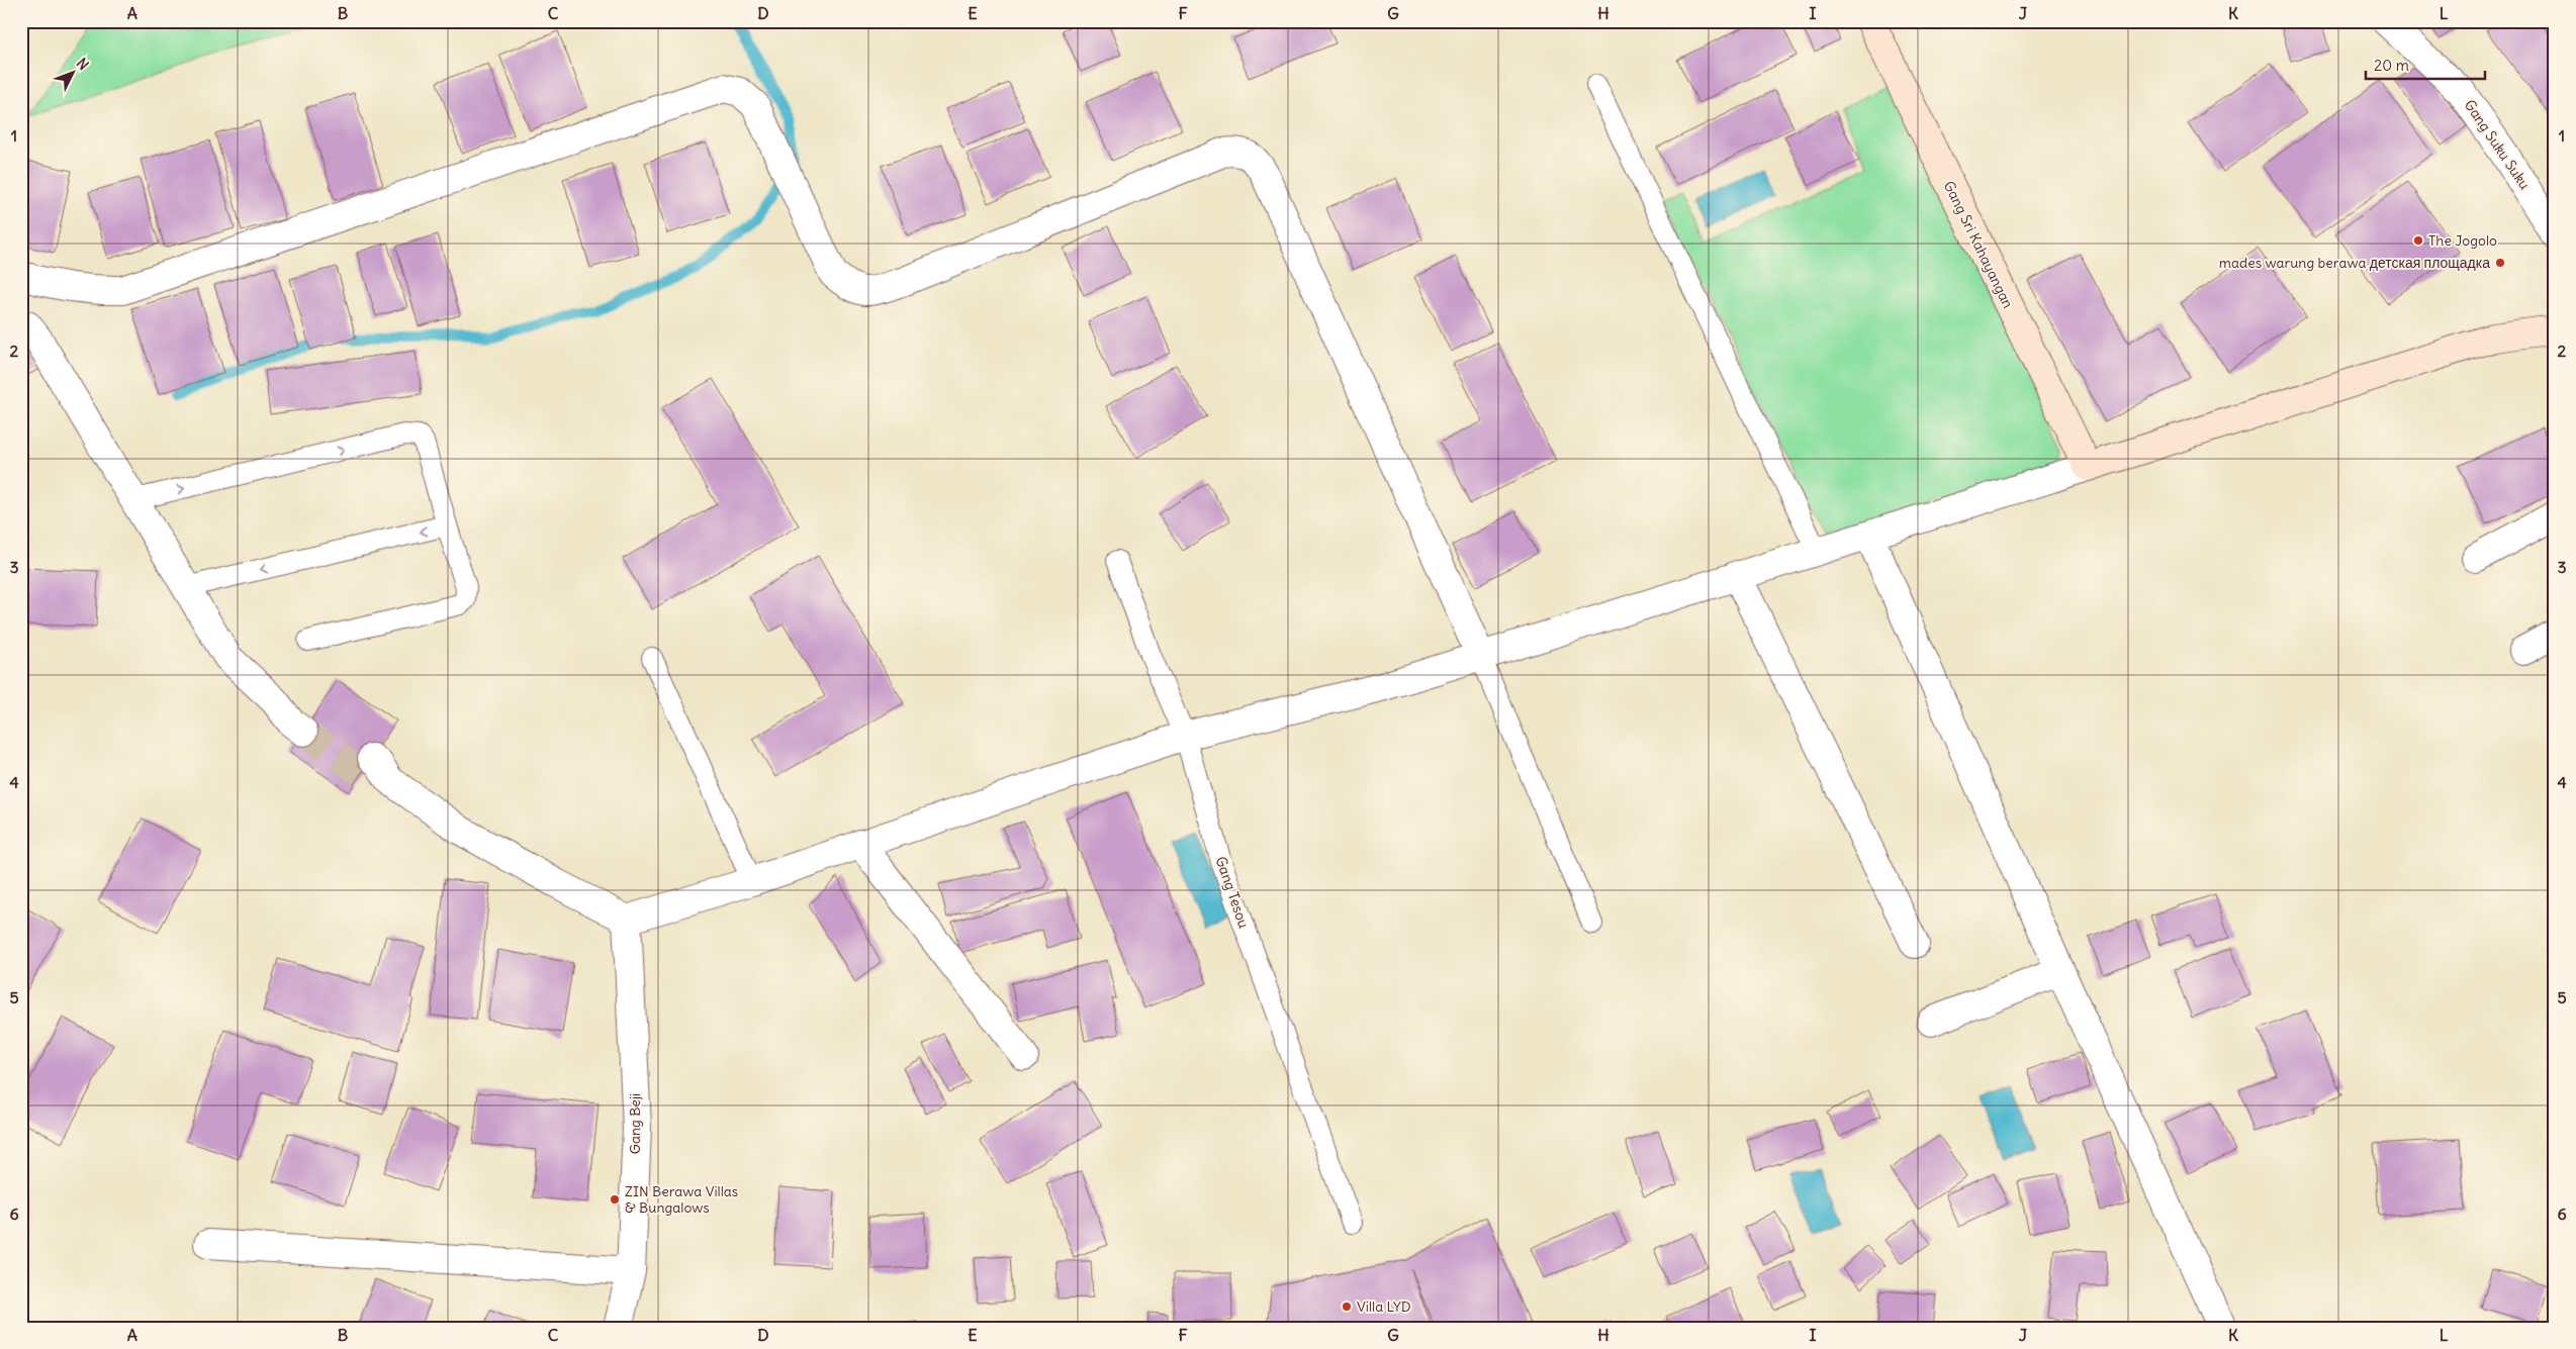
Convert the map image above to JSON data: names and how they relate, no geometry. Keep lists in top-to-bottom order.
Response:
{
  "streets": {
    "street": ["Gang Suku Suku", "Gang Sri Kahayangan", "Gang Beji"],
    "lane": ["Gang Tesou"]
  },
  "places": [
    "The Jogolo",
    "mades warung berawa детская площадка",
    "ZIN Berawa Villas & Bungalows",
    "Villa LYD"
  ],
  "scale_bar": "20 m",
  "north": "top right",
  "grid": {
    "columns": [
      "A",
      "B",
      "C",
      "D",
      "E",
      "F",
      "G",
      "H",
      "I",
      "J",
      "K",
      "L"
    ],
    "rows": [
      "1",
      "2",
      "3",
      "4",
      "5",
      "6"
    ]
  }
}
